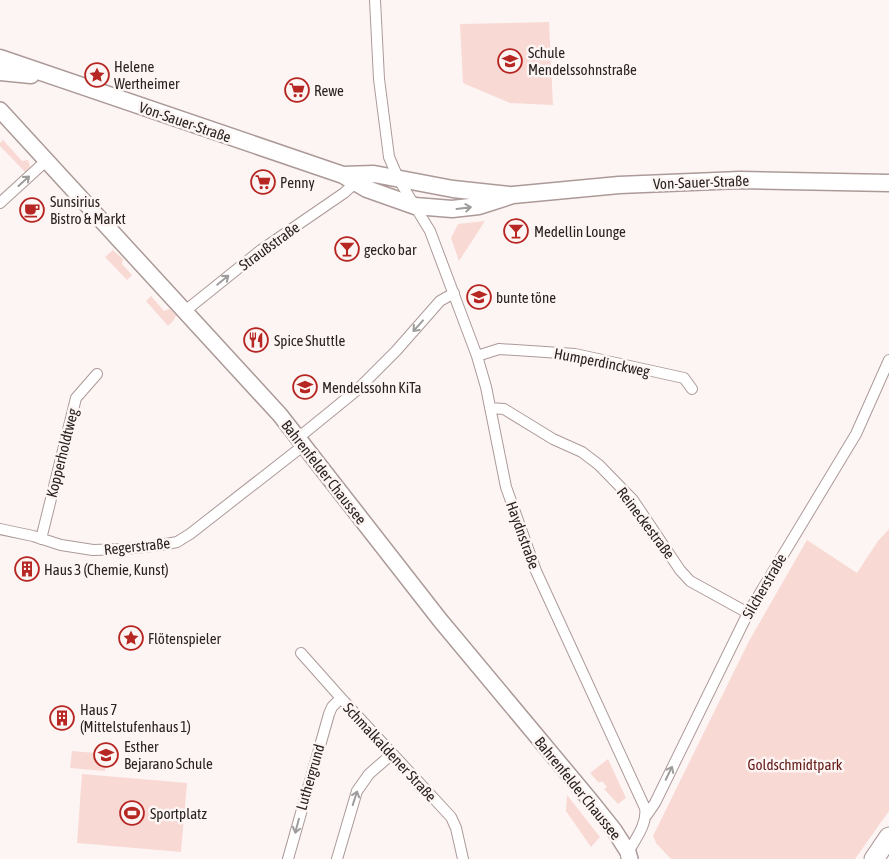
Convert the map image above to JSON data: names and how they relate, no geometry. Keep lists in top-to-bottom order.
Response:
{
  "streets": {
    "main road": ["Von-Sauer-Straße", "Bahrenfelder Chaussee"],
    "street": [
      "Straußstraße",
      "Humperdinckweg",
      "Kopperholdtweg",
      "Reineckestraße",
      "Haydnstraße",
      "Regerstraße",
      "Silcherstraße",
      "Schmalkaldener Straße",
      "Luthergrund"
    ]
  },
  "crossings": [
    ["Von-Sauer-Straße", "Straußstraße"],
    ["Von-Sauer-Straße", "Haydnstraße"],
    ["Straußstraße", "Bahrenfelder Chaussee"],
    ["Humperdinckweg", "Haydnstraße"],
    ["Kopperholdtweg", "Regerstraße"],
    ["Bahrenfelder Chaussee", "Regerstraße"],
    ["Reineckestraße", "Haydnstraße"],
    ["Reineckestraße", "Silcherstraße"],
    ["Haydnstraße", "Regerstraße"],
    ["Haydnstraße", "Silcherstraße"],
    ["Schmalkaldener Straße", "Luthergrund"]
  ],
  "one_way": ["Straußstraße", "Regerstraße", "Silcherstraße"],
  "parks": ["Goldschmidtpark"],
  "places": {
    "school or university": [
      "Schule Mendelssohnstraße",
      "bunte töne",
      "Mendelssohn KiTa",
      "Esther Bejarano Schule"
    ],
    "place": ["Helene Wertheimer", "Flötenspieler"],
    "supermarket": ["Rewe", "Penny"],
    "cafe": ["Sunsirius Bistro & Markt"],
    "bar": ["Medellin Lounge", "gecko bar"],
    "restaurant": ["Spice Shuttle"],
    "building": ["Haus 3 (Chemie, Kunst)", "Haus 7 (Mittelstufenhaus 1)"],
    "sports": ["Sportplatz"]
  }
}
